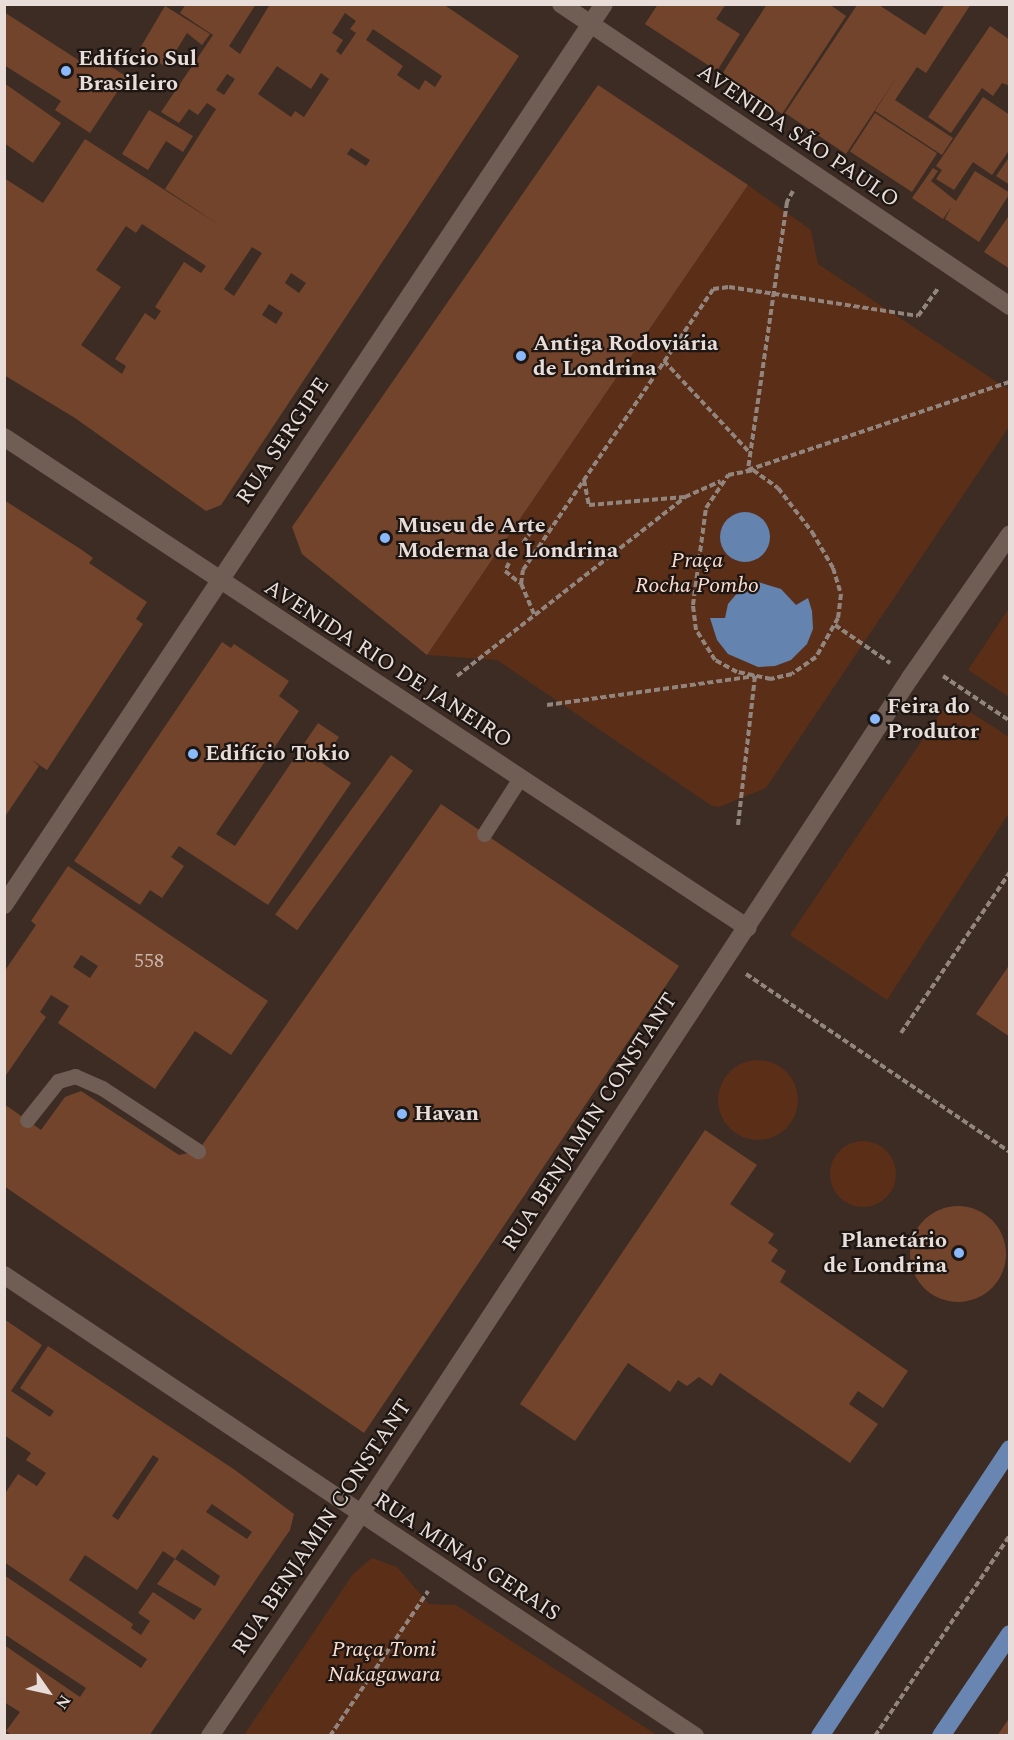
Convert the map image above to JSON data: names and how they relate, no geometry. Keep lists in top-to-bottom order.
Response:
{
  "streets": {
    "street": [
      "AVENIDA SÃO PAULO",
      "RUA SERGIPE",
      "AVENIDA RIO DE JANEIRO",
      "RUA BENJAMIN CONSTANT",
      "RUA MINAS GERAIS"
    ]
  },
  "crossings": [
    ["AVENIDA SÃO PAULO", "RUA SERGIPE"],
    ["RUA SERGIPE", "AVENIDA RIO DE JANEIRO"],
    ["AVENIDA RIO DE JANEIRO", "RUA BENJAMIN CONSTANT"],
    ["RUA BENJAMIN CONSTANT", "RUA MINAS GERAIS"]
  ],
  "parks": ["Praça Rocha Pombo", "Praça Tomi Nakagawara"],
  "places": [
    "Edifício Sul Brasileiro",
    "Antiga Rodoviária de Londrina",
    "Museu de Arte Moderna de Londrina",
    "Feira do Produtor",
    "Edifício Tokio",
    "Havan",
    "Planetário de Londrina"
  ],
  "house_numbers": ["558"],
  "north": "bottom right"
}
